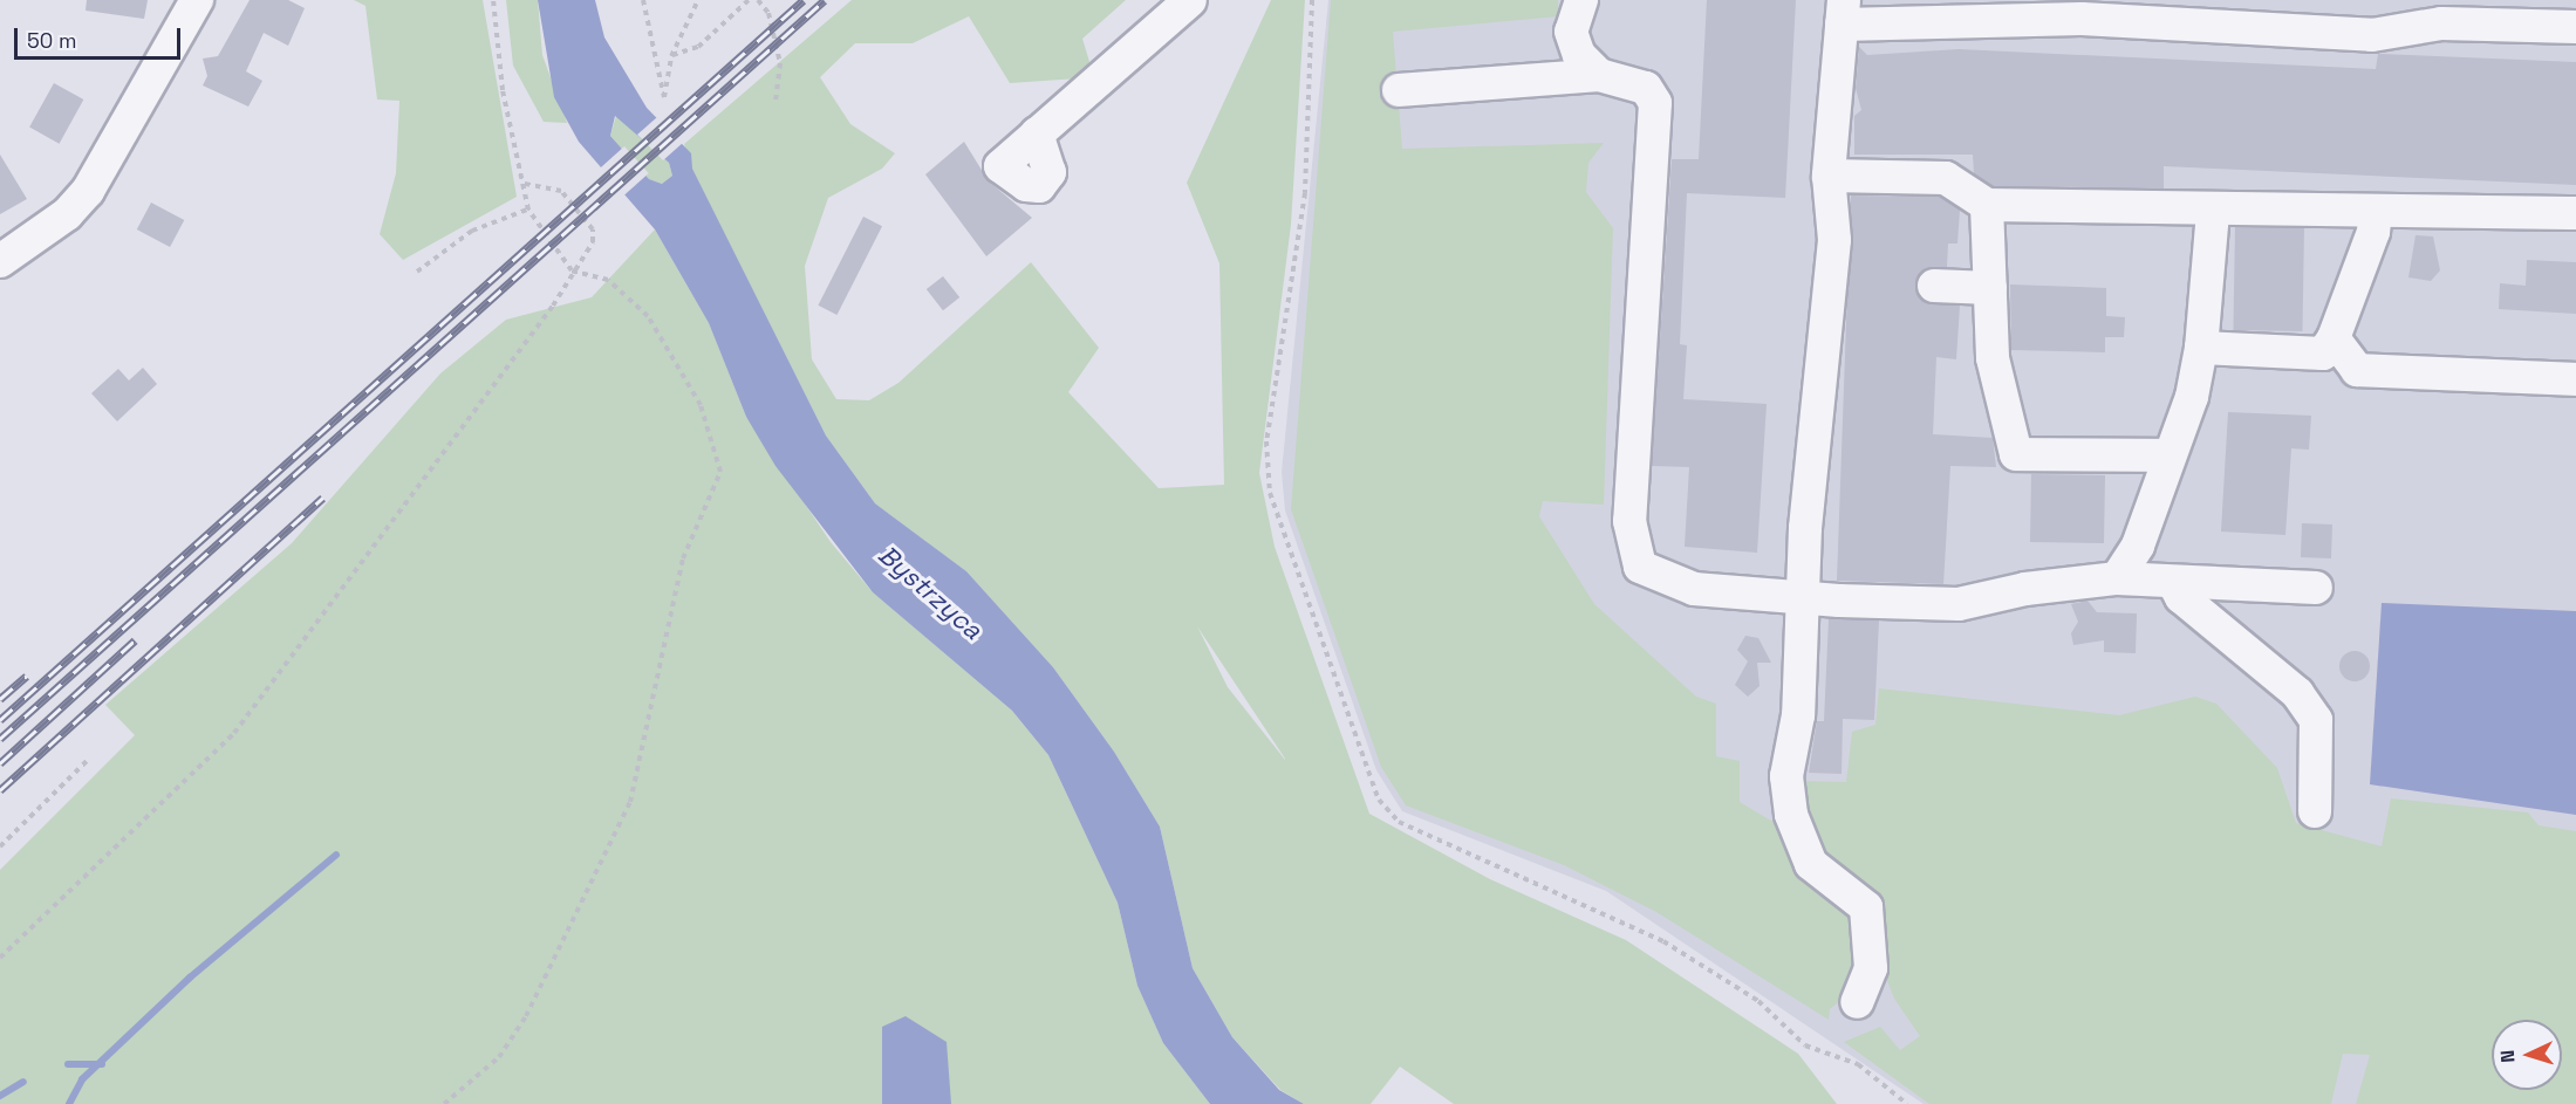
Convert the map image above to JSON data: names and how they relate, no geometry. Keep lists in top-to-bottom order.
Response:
{
  "water": ["Bystrzyca"],
  "scale_bar": "50 m",
  "north": "left"
}
